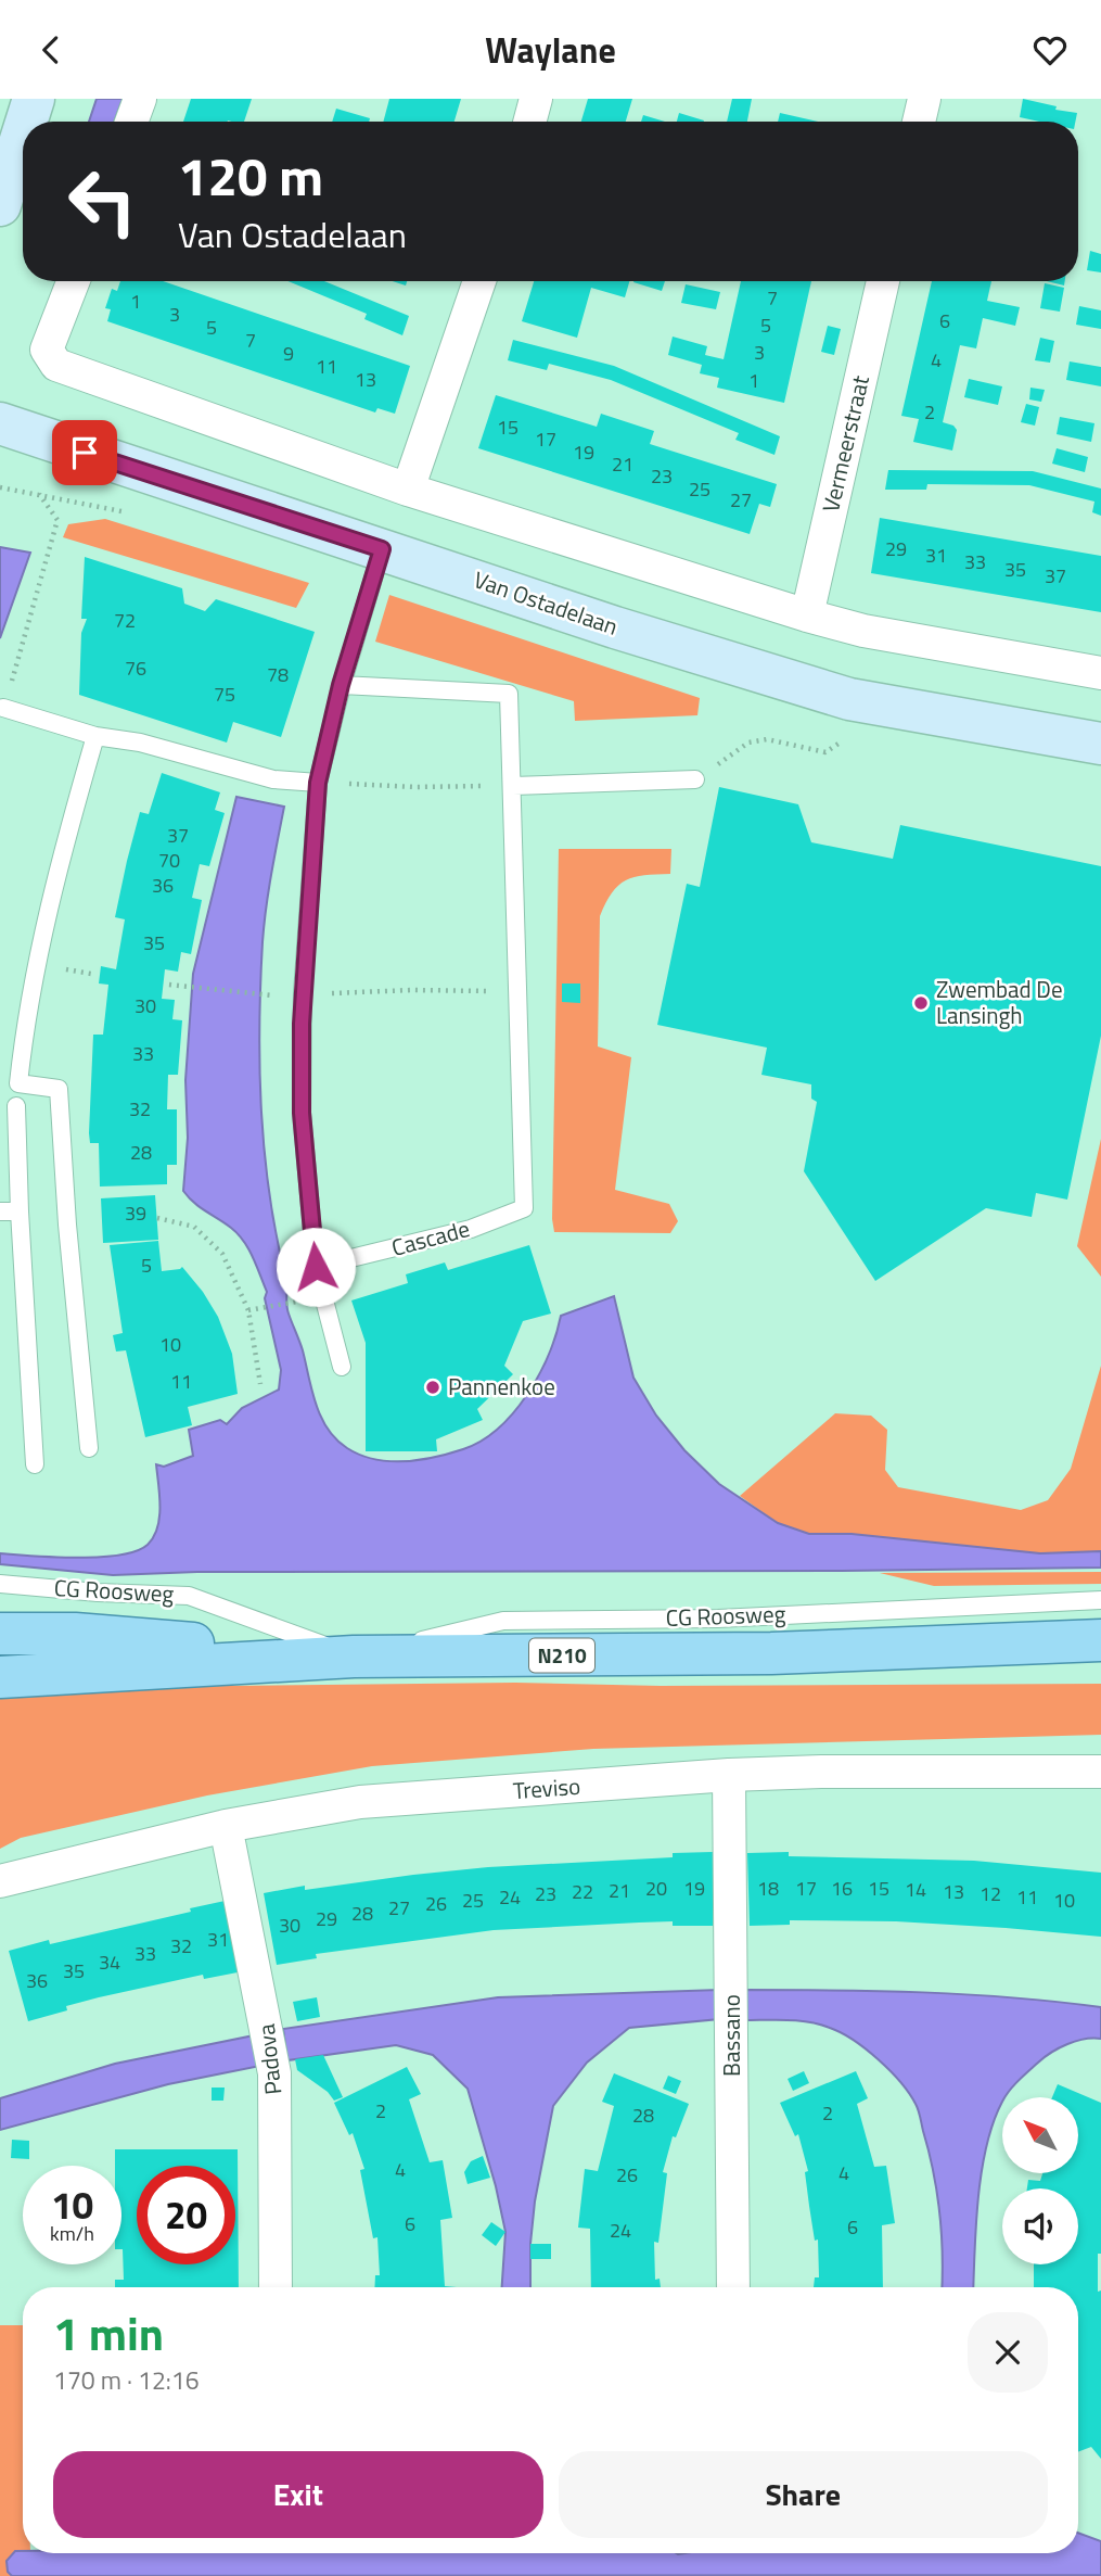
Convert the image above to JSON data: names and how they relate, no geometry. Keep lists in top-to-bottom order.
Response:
{
  "streets": {
    "main road": ["CG Roosweg", "N210"],
    "street": [
      "Vermeerstraat",
      "Van Ostadelaan",
      "Treviso",
      "Bassano",
      "Padova"
    ],
    "lane": ["Cascade"]
  },
  "crossings": [
    ["Treviso", "Bassano"],
    ["Treviso", "Padova"]
  ],
  "places": ["Zwembad De Lansingh", "Pannenkoe"],
  "house_numbers": [
    "7",
    "1",
    "3",
    "6",
    "5",
    "5",
    "7",
    "3",
    "9",
    "4",
    "11",
    "13",
    "1",
    "2",
    "15",
    "17",
    "19",
    "21",
    "23",
    "25",
    "27",
    "29",
    "31",
    "33",
    "35",
    "37",
    "72",
    "76",
    "78",
    "75",
    "37",
    "70",
    "36",
    "35",
    "30",
    "33",
    "32",
    "28",
    "39",
    "5",
    "10",
    "11",
    "20",
    "19",
    "18",
    "17",
    "16",
    "15",
    "14",
    "21",
    "22",
    "13",
    "23",
    "12",
    "24",
    "11",
    "25",
    "10",
    "26",
    "27",
    "28",
    "29",
    "30",
    "31",
    "32",
    "33",
    "34",
    "35",
    "36",
    "2",
    "2",
    "28",
    "4",
    "4",
    "26",
    "6",
    "6",
    "24"
  ],
  "north": "top left",
  "page": {
    "header": "Waylane",
    "turn": ["120 m", "Van Ostadelaan"],
    "speed": "10 km/h",
    "limit": "20",
    "heading": ["1 min", "170 m · 12:16"],
    "buttons": ["Exit", "Share"]
  }
}
